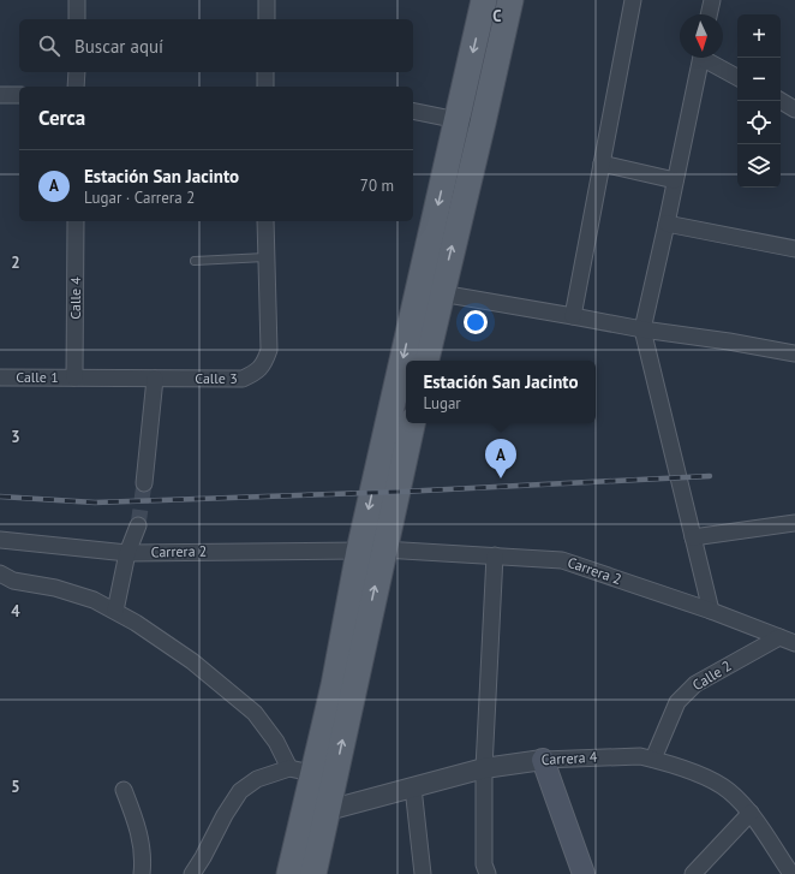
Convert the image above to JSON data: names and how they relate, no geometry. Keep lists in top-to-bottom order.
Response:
{
  "streets": {
    "street": [
      "Calle 4",
      "Calle 1",
      "Calle 3",
      "Carrera 2",
      "Calle 2",
      "Carrera 4"
    ]
  },
  "crossings": [
    ["Calle 4", "Calle 1"],
    ["Calle 4", "Calle 3"],
    ["Calle 1", "Calle 3"],
    ["Carrera 2", "Calle 2"],
    ["Calle 2", "Carrera 4"]
  ],
  "north": "bottom",
  "page": {
    "map_buttons": ["+", "−"],
    "search": "Buscar aquí",
    "heading": "Cerca",
    "list": [
      {
        "mark": "A",
        "name": "Estación San Jacinto",
        "note": "Lugar · Carrera 2",
        "value": "70 m"
      }
    ],
    "popup": ["Estación San Jacinto", "Lugar"],
    "pins": "A"
  },
  "grid": {
    "columns": ["C"],
    "rows": [
      "2",
      "3",
      "4",
      "5"
    ]
  }
}
